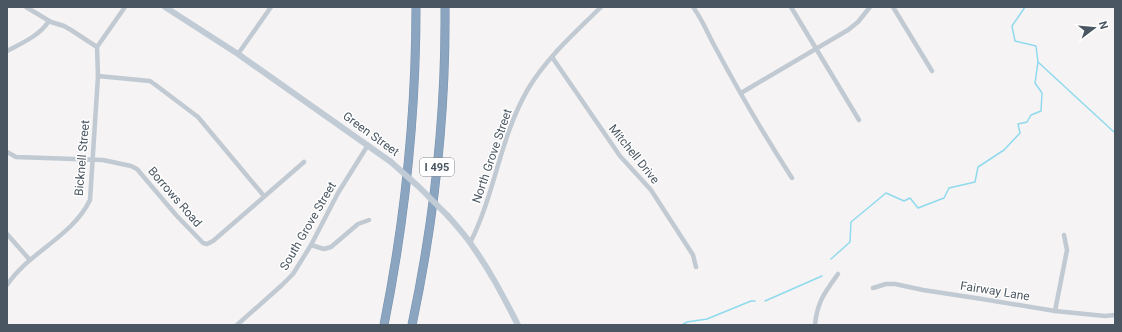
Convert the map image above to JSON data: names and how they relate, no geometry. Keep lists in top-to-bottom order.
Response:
{
  "streets": {
    "highway": ["I 495"],
    "main road": ["Green Street"],
    "street": [
      "Mitchell Drive",
      "North Grove Street",
      "Bicknell Street",
      "Borrows Road",
      "South Grove Street",
      "Fairway Lane"
    ]
  },
  "crossings": [
    ["Green Street", "North Grove Street"],
    ["Green Street", "South Grove Street"],
    ["Mitchell Drive", "North Grove Street"],
    ["Bicknell Street", "Borrows Road"]
  ],
  "north": "right"
}
